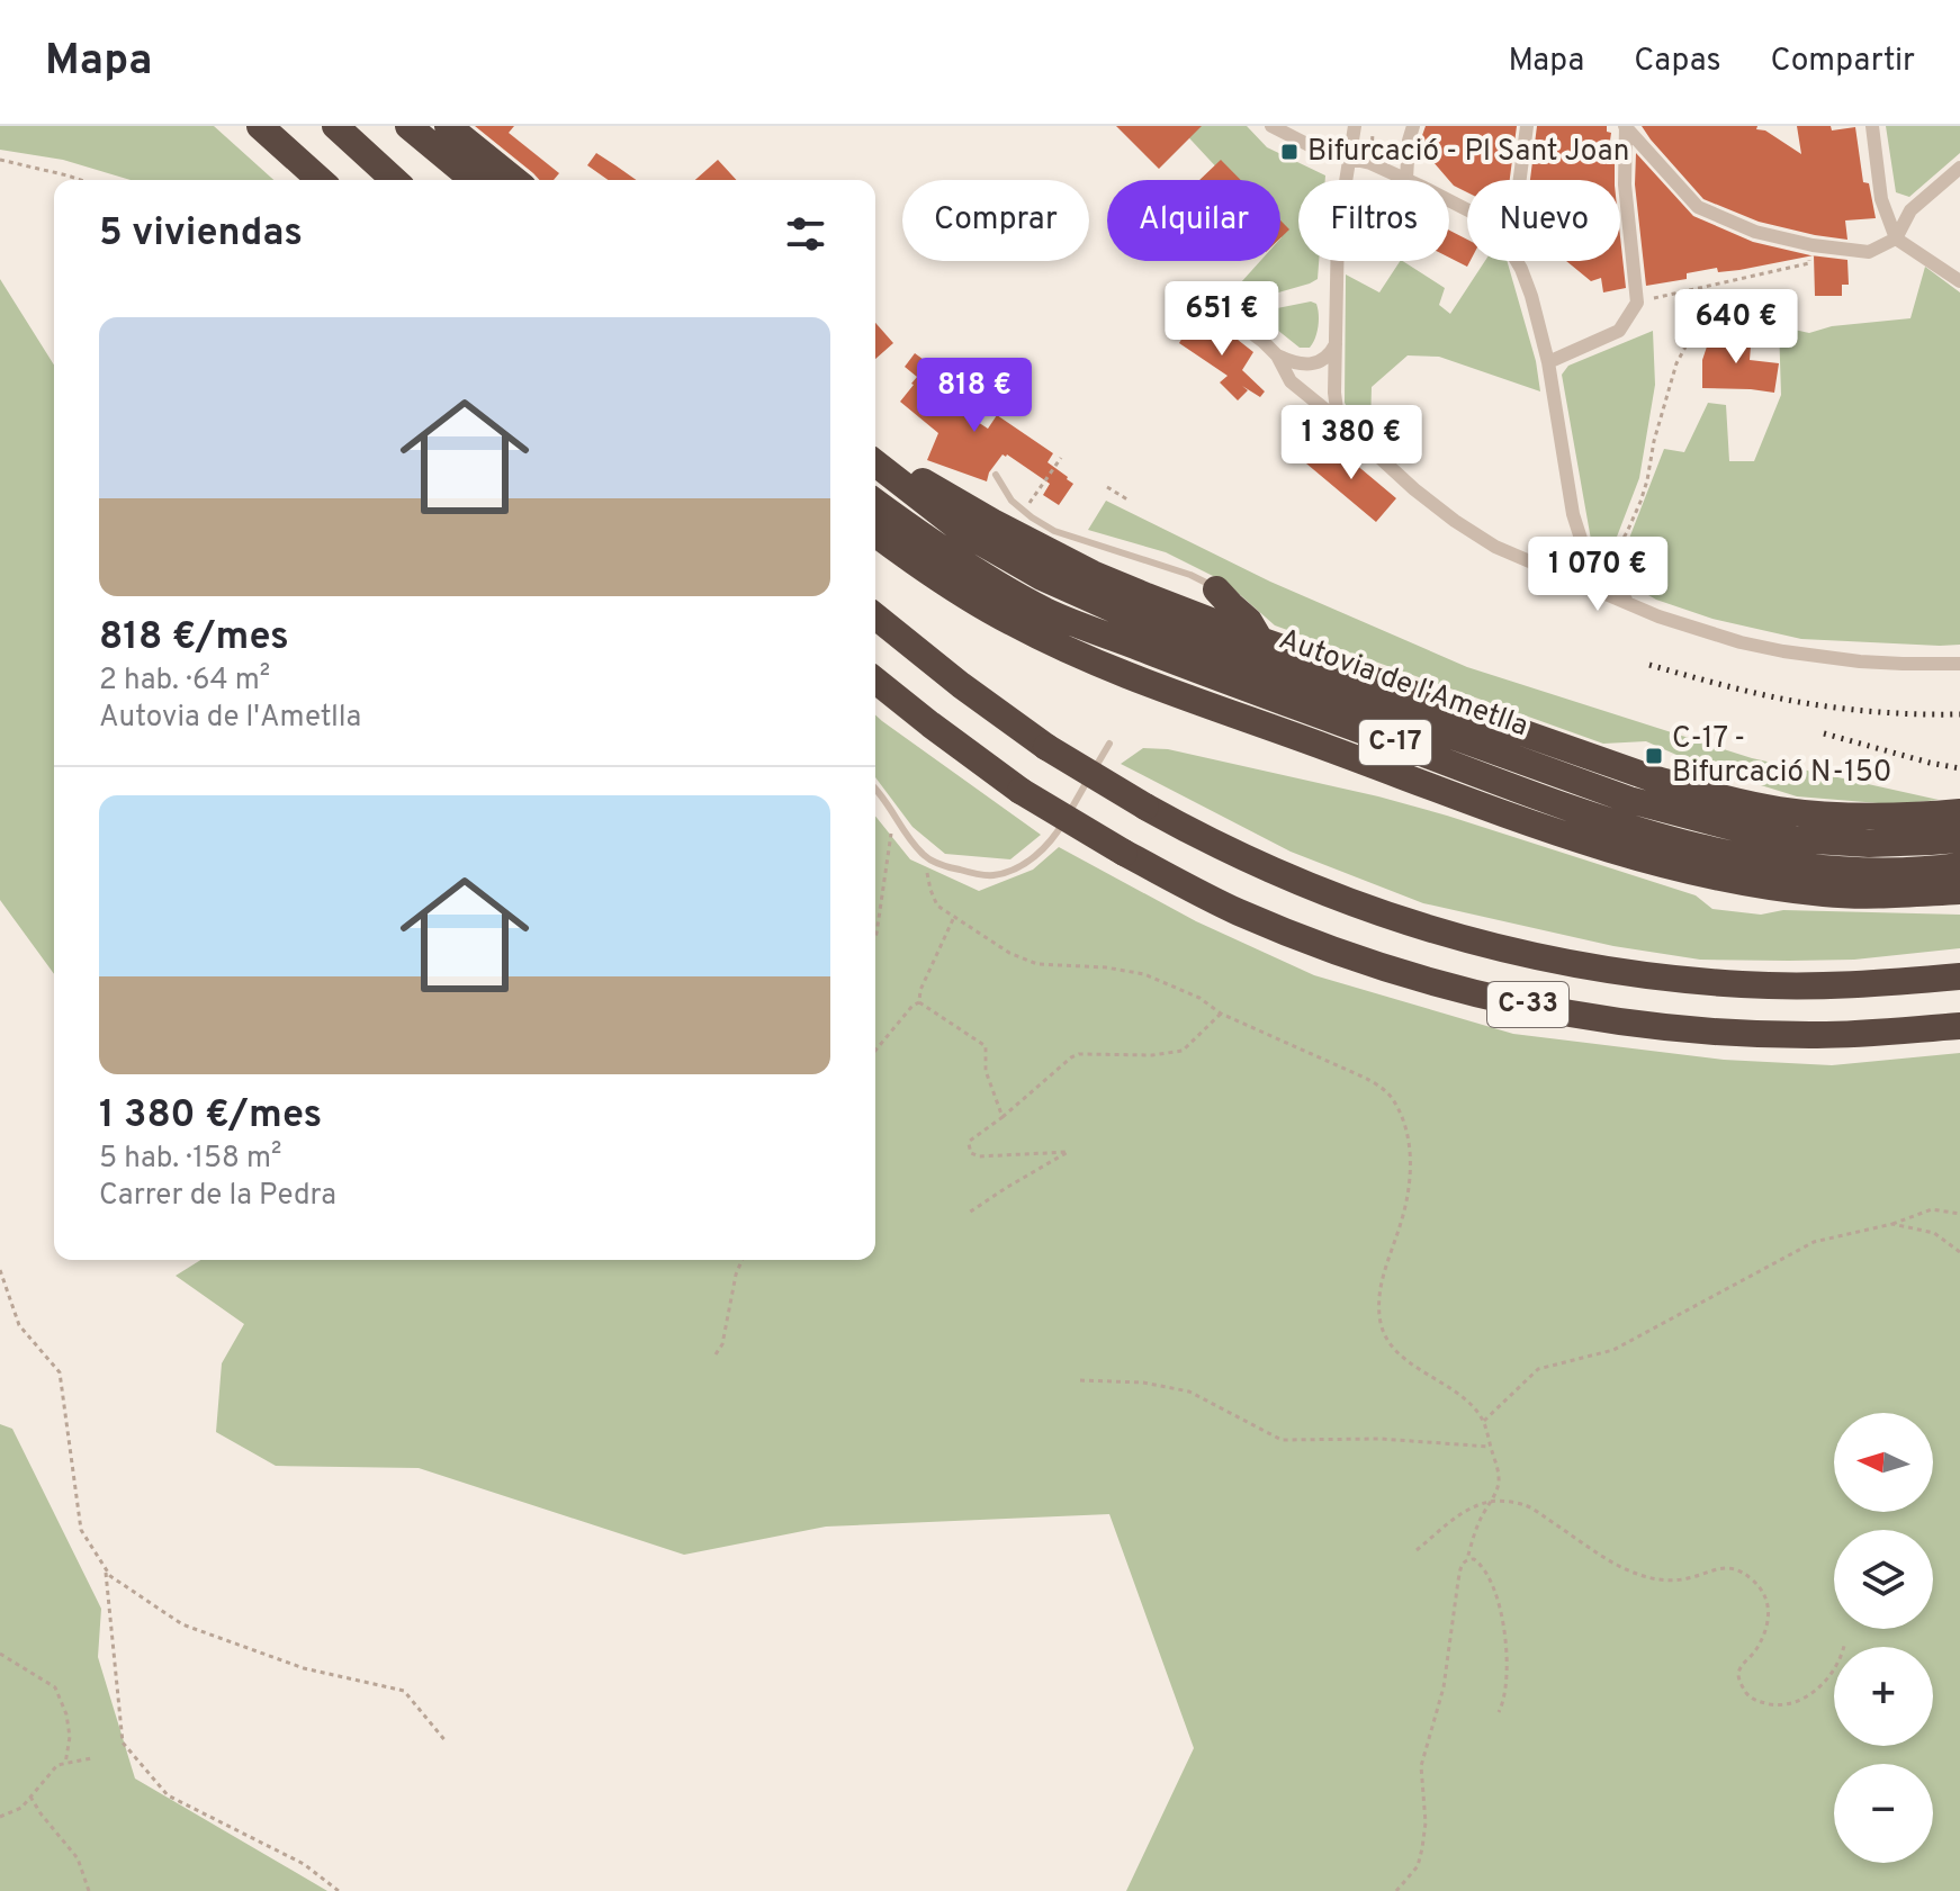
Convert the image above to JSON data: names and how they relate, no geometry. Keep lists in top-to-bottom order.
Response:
{
  "streets": {
    "highway": ["Autovia de l'Ametlla", "C-17", "C-33"]
  },
  "places": {
    "transit": ["Bifurcació - Pl Sant Joan", "C-17 - Bifurcació N-150"]
  },
  "north": "left",
  "page": {
    "header": "Mapa",
    "nav": ["Mapa", "Capas", "Compartir"],
    "chip": [
      "Comprar",
      "Alquilar",
      "Filtros",
      "Nuevo"
    ],
    "heading": "5 viviendas",
    "price": [
      "651 €",
      "640 €",
      "818 €",
      "1 380 €",
      "1 070 €"
    ],
    "list": [
      {
        "name": "818 €/mes",
        "note": "2 hab. · 64 m² · Autovia de l'Ametlla"
      },
      {
        "name": "1 380 €/mes",
        "note": "5 hab. · 158 m² · Carrer de la Pedra"
      }
    ],
    "map_buttons": ["+", "−"]
  }
}
